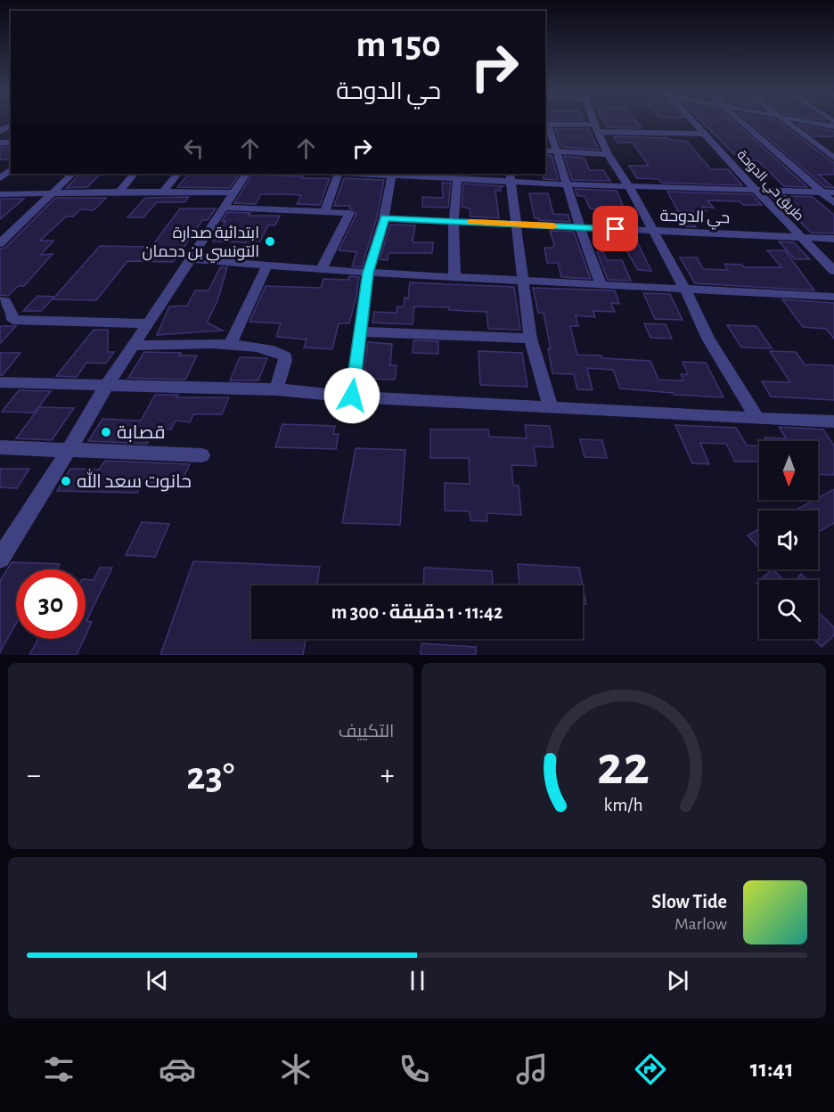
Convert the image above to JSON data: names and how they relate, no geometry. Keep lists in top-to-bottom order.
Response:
{
  "streets": {
    "street": ["طريق حي الدوحة", "حي الدوحة"]
  },
  "crossings": [
    ["طريق حي الدوحة", "حي الدوحة"]
  ],
  "places": ["ابتدائية صدارة التونسي بن دحمان", "قصابة", "حانوت سعد الله"],
  "north": "bottom",
  "page": {
    "turn": ["150 m", "حي الدوحة"],
    "limit": "30",
    "trip": "11:42 · 1 دقيقة · 300 m",
    "tile": "التكييف",
    "heat": ["−", "23°", "+"],
    "song": ["Slow Tide", "Marlow"],
    "tabs": "11:41",
    "gauge": ["22", "km/h"]
  }
}
